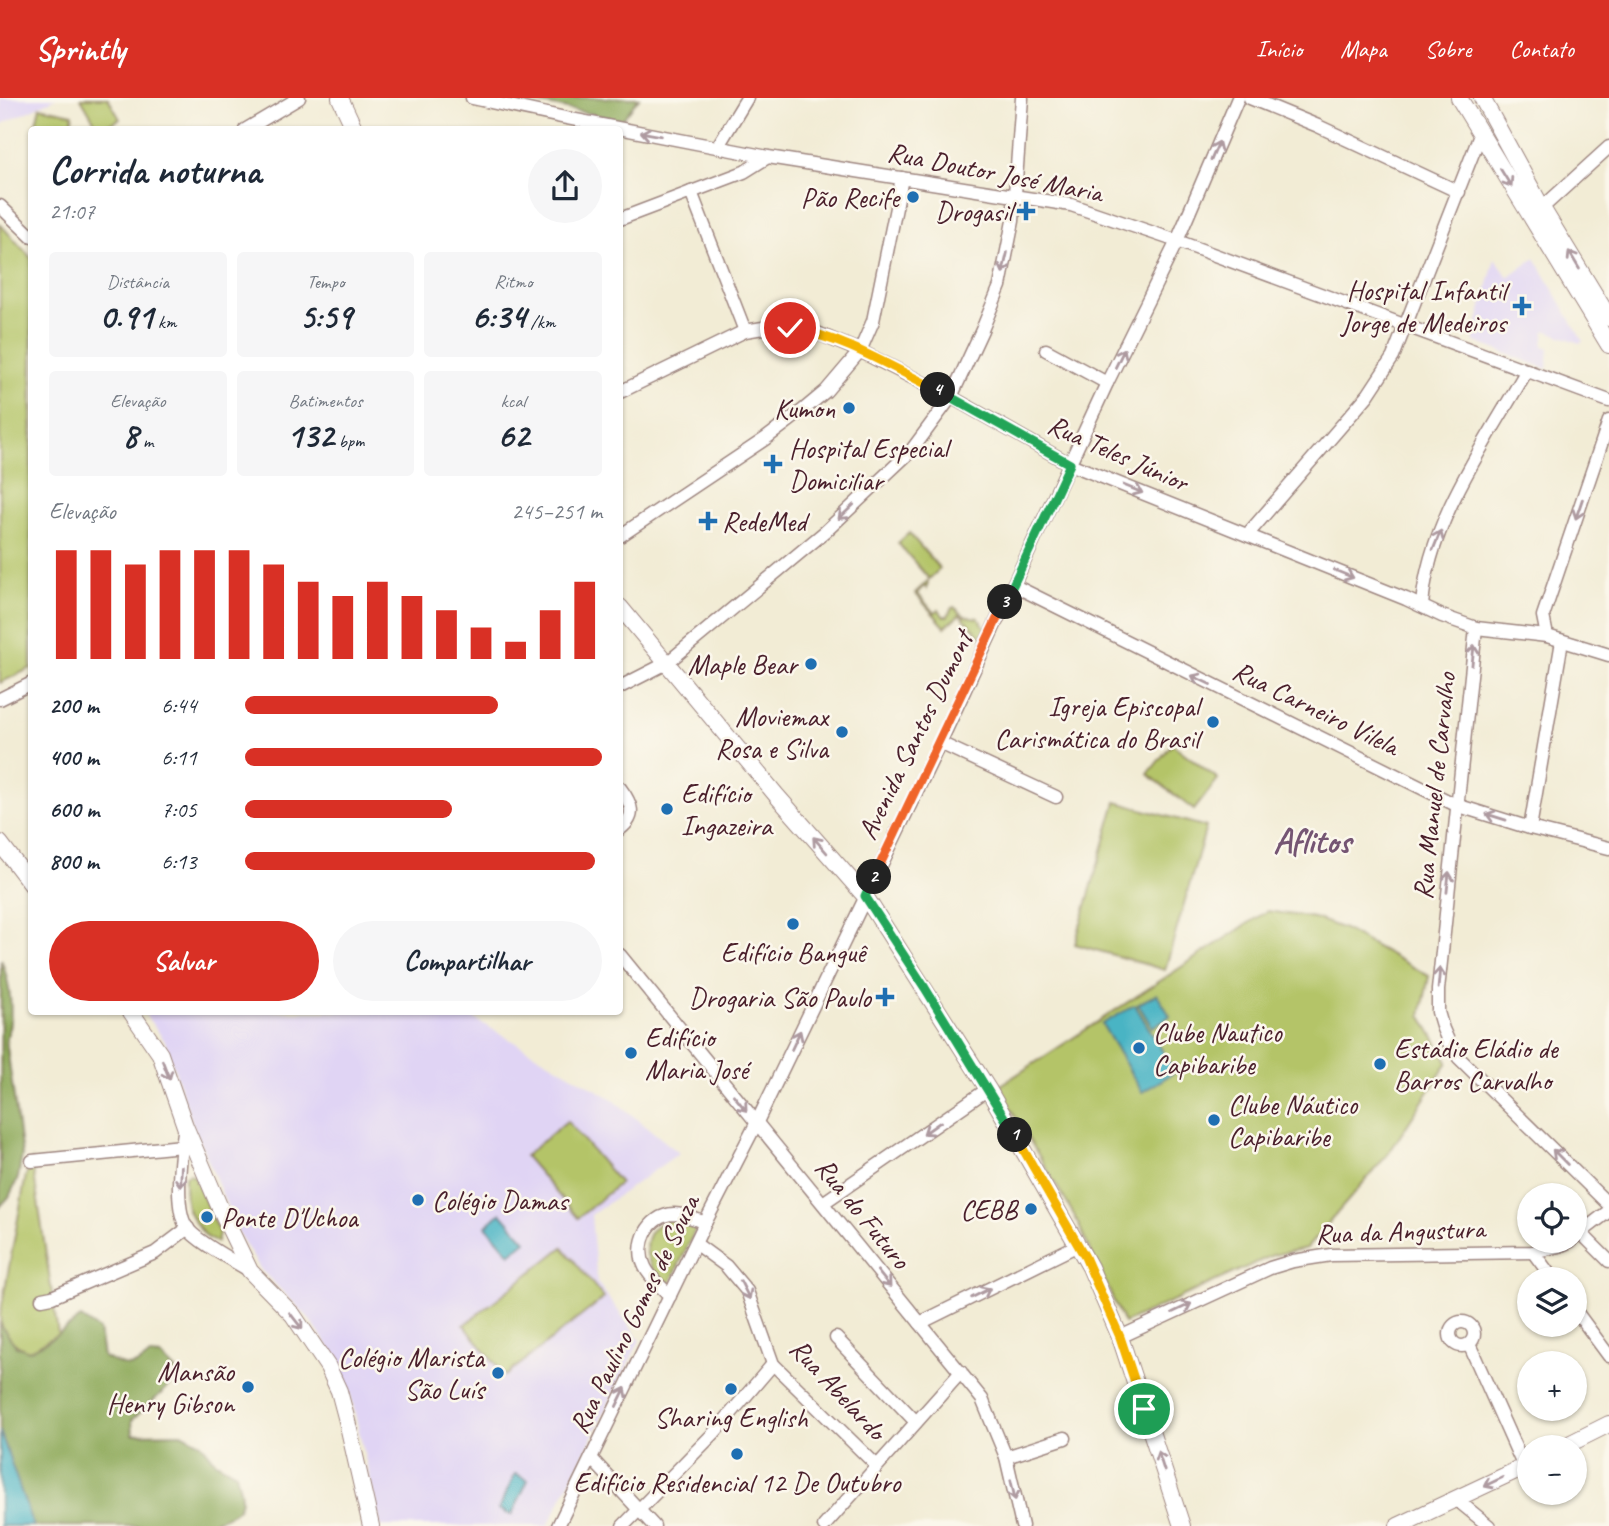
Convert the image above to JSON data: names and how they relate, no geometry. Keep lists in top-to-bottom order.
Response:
{
  "streets": {
    "street": [
      "Rua Doutor José Maria",
      "Rua Teles Júnior",
      "Rua Carneiro Vilela",
      "Avenida Santos Dumont",
      "Rua Manuel de Carvalho",
      "Rua do Futuro",
      "Rua da Angustura",
      "Rua Paulino Gomes de Souza",
      "Rua Abelardo"
    ]
  },
  "crossings": [
    ["Rua Doutor José Maria", "Avenida Santos Dumont"],
    ["Rua Teles Júnior", "Avenida Santos Dumont"],
    ["Rua Teles Júnior", "Rua Manuel de Carvalho"],
    ["Rua Carneiro Vilela", "Avenida Santos Dumont"],
    ["Rua Carneiro Vilela", "Rua Manuel de Carvalho"],
    ["Avenida Santos Dumont", "Rua do Futuro"],
    ["Avenida Santos Dumont", "Rua Paulino Gomes de Souza"],
    ["Rua do Futuro", "Rua Paulino Gomes de Souza"],
    ["Rua Paulino Gomes de Souza", "Rua Abelardo"]
  ],
  "one_way": [
    "Rua Teles Júnior",
    "Rua Carneiro Vilela",
    "Avenida Santos Dumont",
    "Rua Manuel de Carvalho",
    "Rua do Futuro",
    "Rua da Angustura",
    "Rua Abelardo"
  ],
  "districts": ["Aflitos"],
  "places": {
    "other": [
      "Pão Recife",
      "Kumon",
      "Maple Bear",
      "Igreja Episcopal Carismática do Brasil",
      "Moviemax Rosa e Silva",
      "Edifício Ingazeira",
      "Edifício Banguê",
      "Clube Nautico Capibaribe",
      "Edifício Maria José",
      "Estádio Eládio de Barros Carvalho",
      "Clube Náutico Capibaribe",
      "Colégio Damas",
      "CEBB",
      "Ponte D'Uchoa",
      "Colégio Marista São Luís",
      "Mansão Henry Gibson",
      "Sharing English",
      "Edifício Residencial 12 De Outubro"
    ],
    "health": [
      "Drogasil",
      "Hospital Infantil Jorge de Medeiros",
      "Hospital Especial Domiciliar",
      "RedeMed",
      "Drogaria São Paulo"
    ]
  },
  "page": {
    "header": "Sprintly",
    "nav": [
      "Início",
      "Mapa",
      "Sobre",
      "Contato"
    ],
    "heading": ["Corrida noturna", "21:07"],
    "stats": [
      ["Distância", "0.91 km"],
      ["Tempo", "5:59"],
      ["Ritmo", "6:34 /km"],
      ["Elevação", "8 m"],
      ["Batimentos", "132 bpm"],
      ["kcal", "62"]
    ],
    "pins": [
      "4",
      "3",
      "2",
      "1"
    ],
    "chart": ["Elevação", "245–251 m"],
    "list": [
      {
        "name": "200 m",
        "note": "6:44"
      },
      {
        "name": "400 m",
        "note": "6:11"
      },
      {
        "name": "600 m",
        "note": "7:05"
      },
      {
        "name": "800 m",
        "note": "6:13"
      }
    ],
    "buttons": ["Salvar", "Compartilhar"],
    "map_buttons": ["+", "−"]
  }
}
